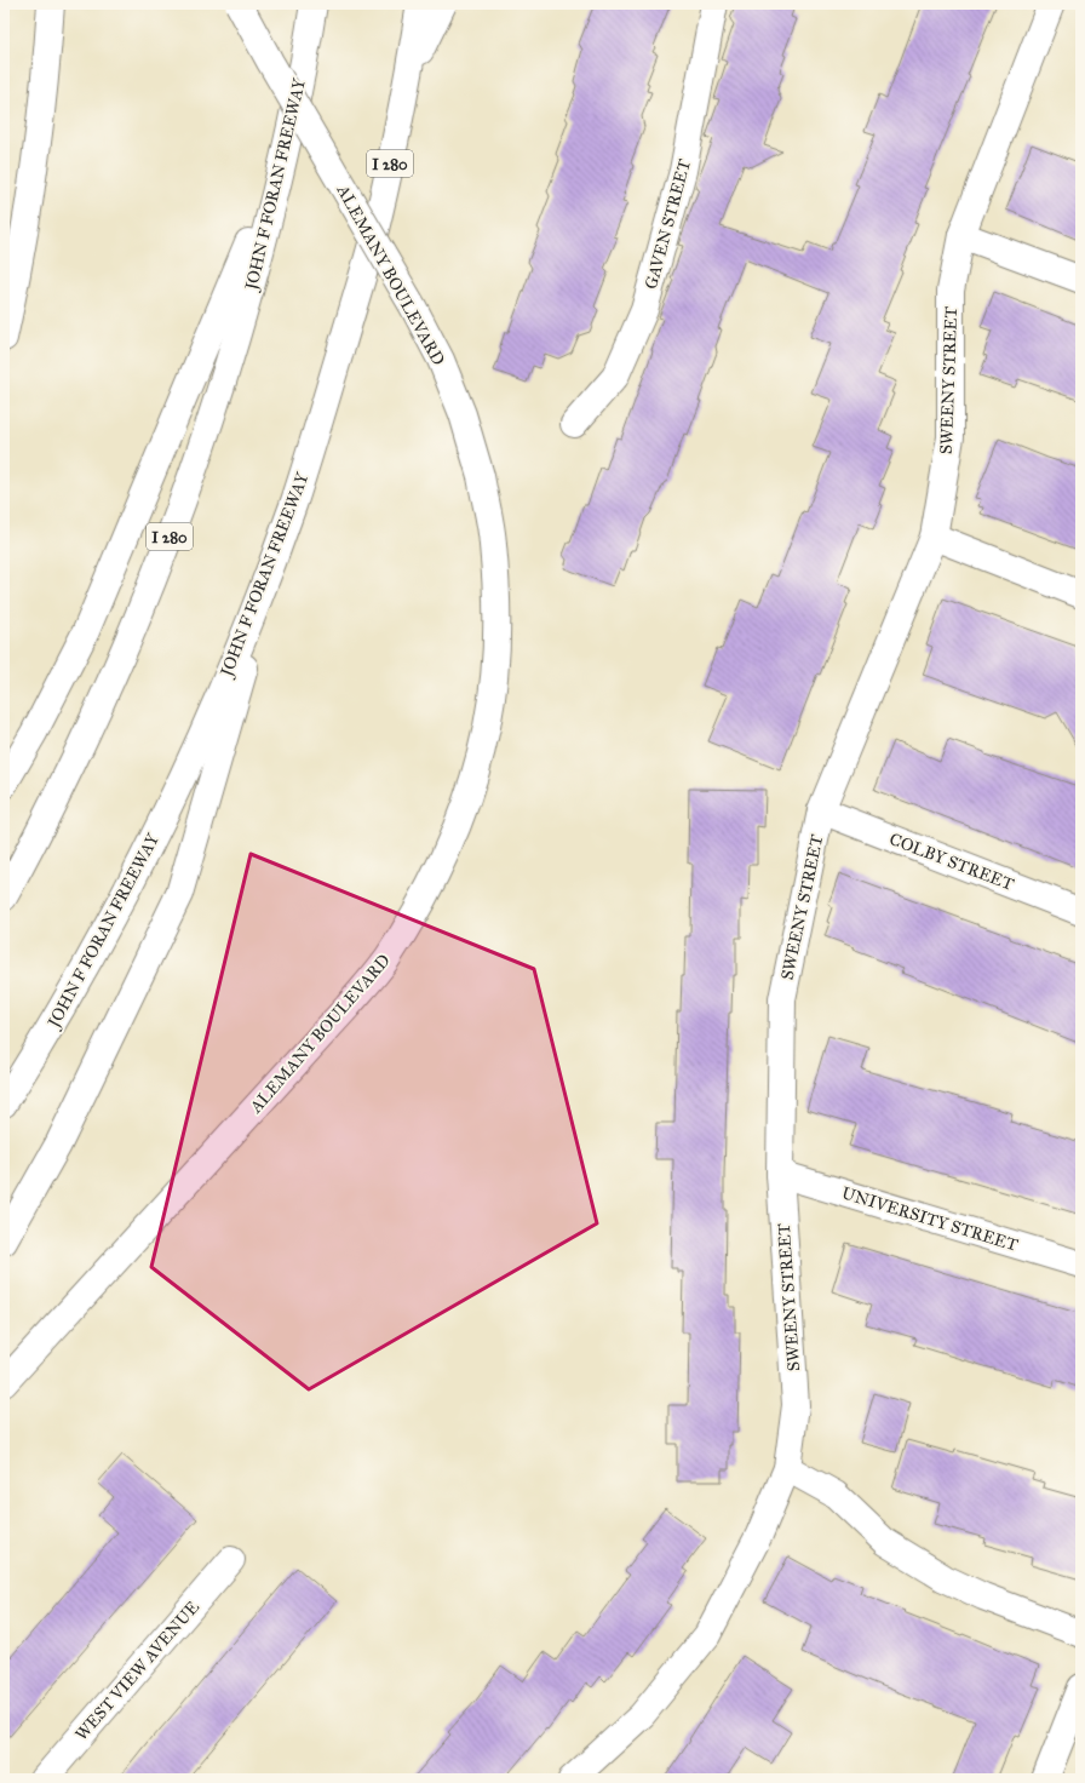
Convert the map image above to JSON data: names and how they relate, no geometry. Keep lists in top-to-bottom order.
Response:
{
  "streets": {
    "main road": [
      "I 280",
      "JOHN F FORAN FREEWAY",
      "GAVEN STREET",
      "ALEMANY BOULEVARD",
      "SWEENY STREET",
      "COLBY STREET",
      "UNIVERSITY STREET",
      "WEST VIEW AVENUE"
    ]
  },
  "crossings": [
    ["SWEENY STREET", "COLBY STREET"],
    ["SWEENY STREET", "UNIVERSITY STREET"]
  ]
}
